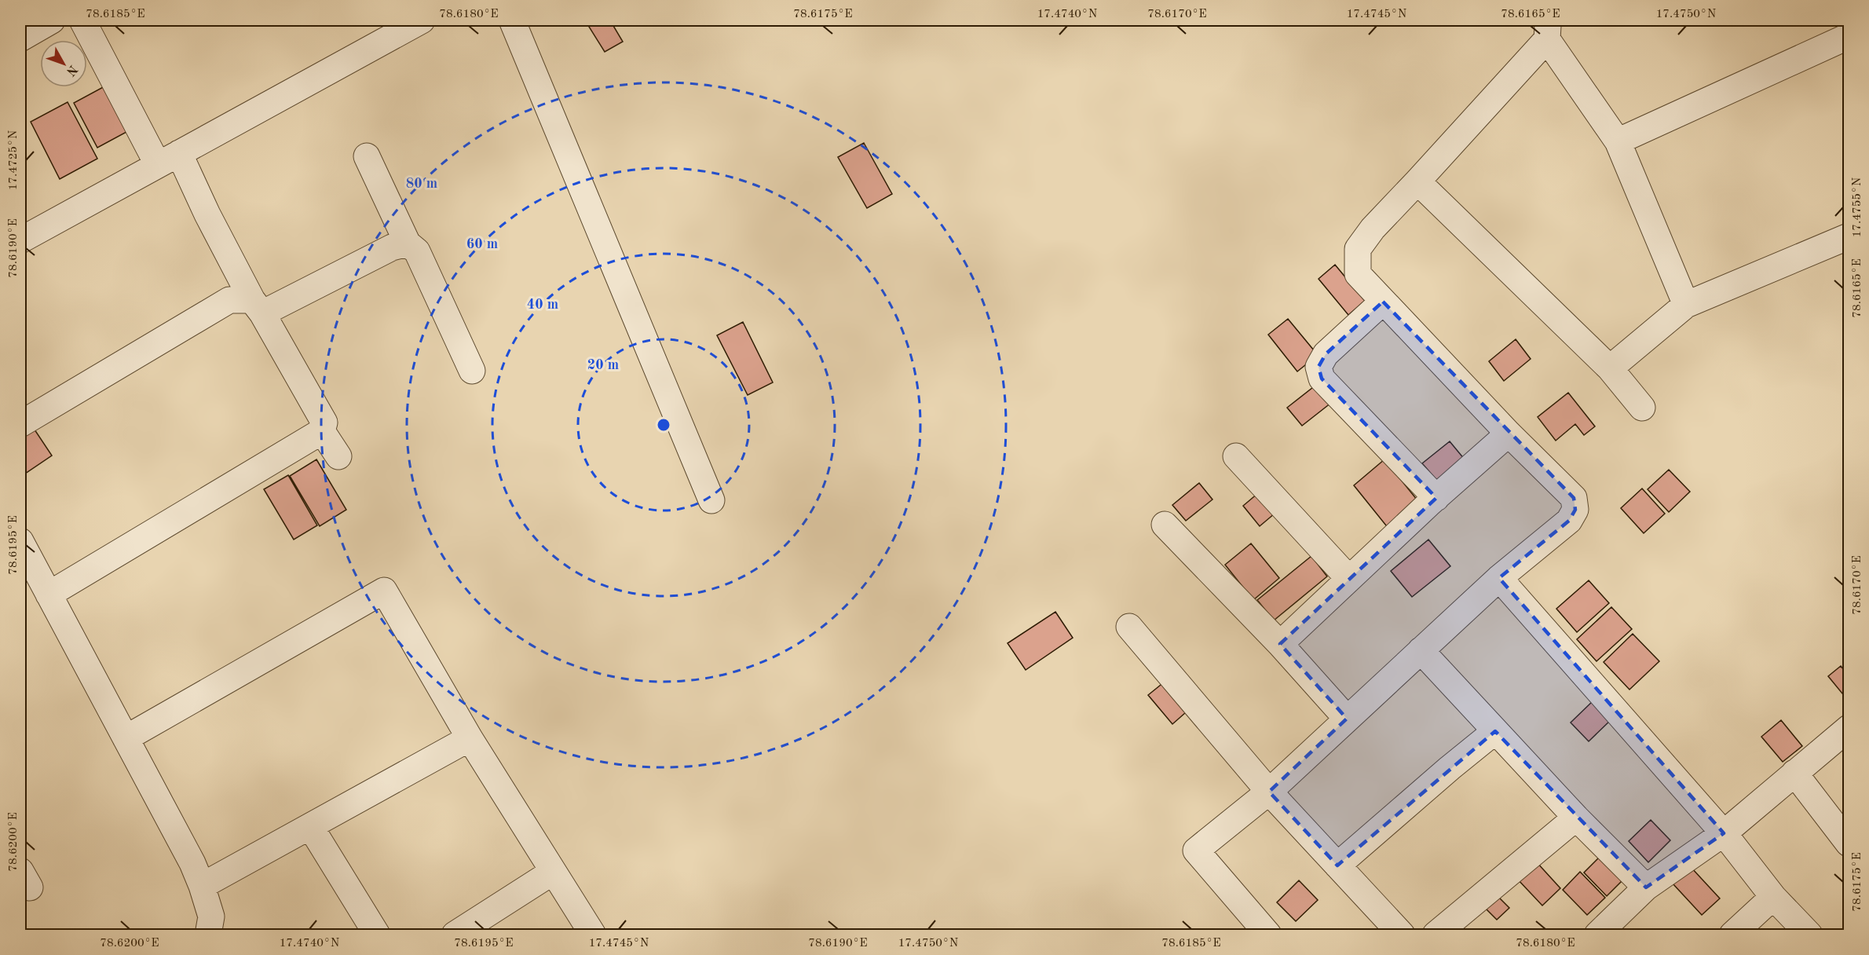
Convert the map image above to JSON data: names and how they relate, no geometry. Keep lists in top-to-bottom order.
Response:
{
  "north": "bottom right",
  "coordinates": [
    "78.6185°E",
    "78.6180°E",
    "78.6175°E",
    "17.4740°N",
    "78.6170°E",
    "17.4745°N",
    "78.6165°E",
    "17.4750°N",
    "17.4725°N",
    "17.4755°N",
    "78.6190°E",
    "78.6195°E",
    "78.6200°E"
  ],
  "rings": [
    "80 m",
    "60 m",
    "40 m",
    "20 m"
  ]
}
